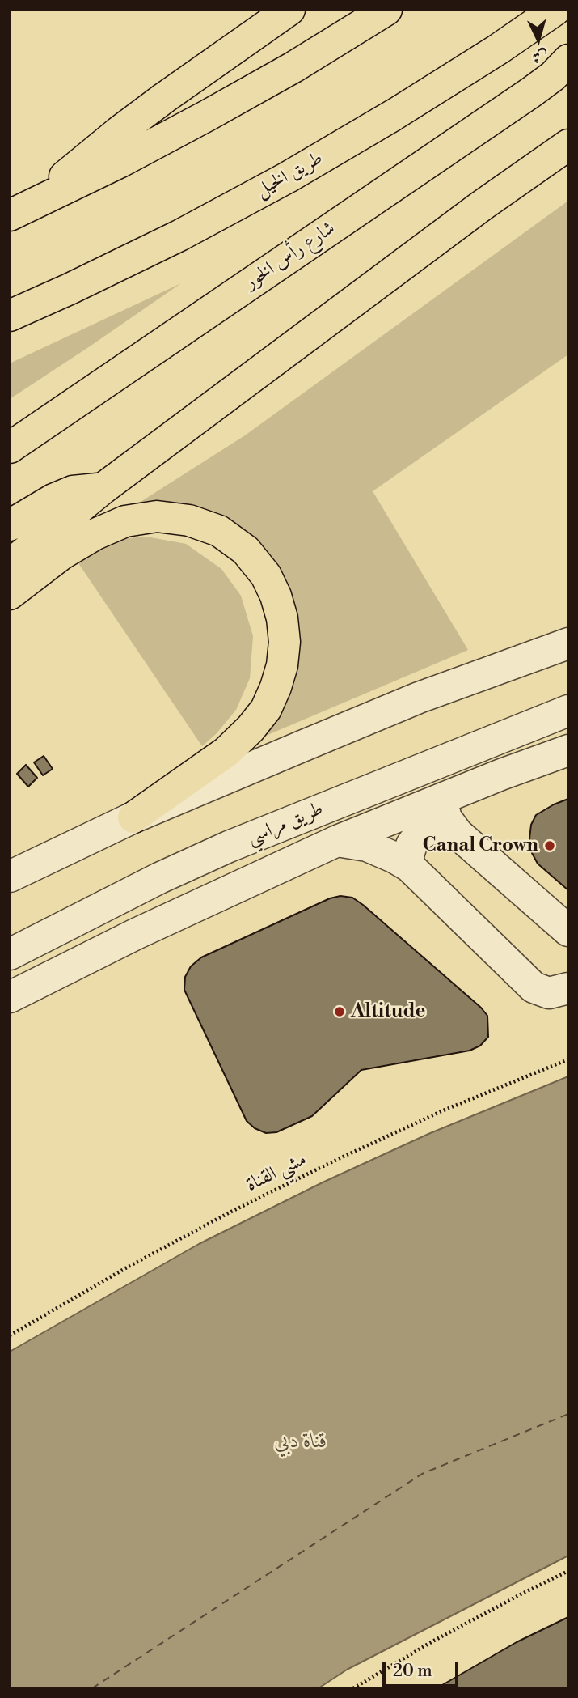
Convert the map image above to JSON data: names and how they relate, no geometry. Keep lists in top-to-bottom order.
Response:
{
  "streets": {
    "highway": ["طريق الخيل", "شارع رأس الخور"],
    "street": ["طريق مراسي"],
    "path": ["مشي القناة"]
  },
  "water": ["قناة دبي"],
  "places": ["Canal Crown", "Altitude"],
  "scale_bar": "20 m",
  "north": "bottom"
}
